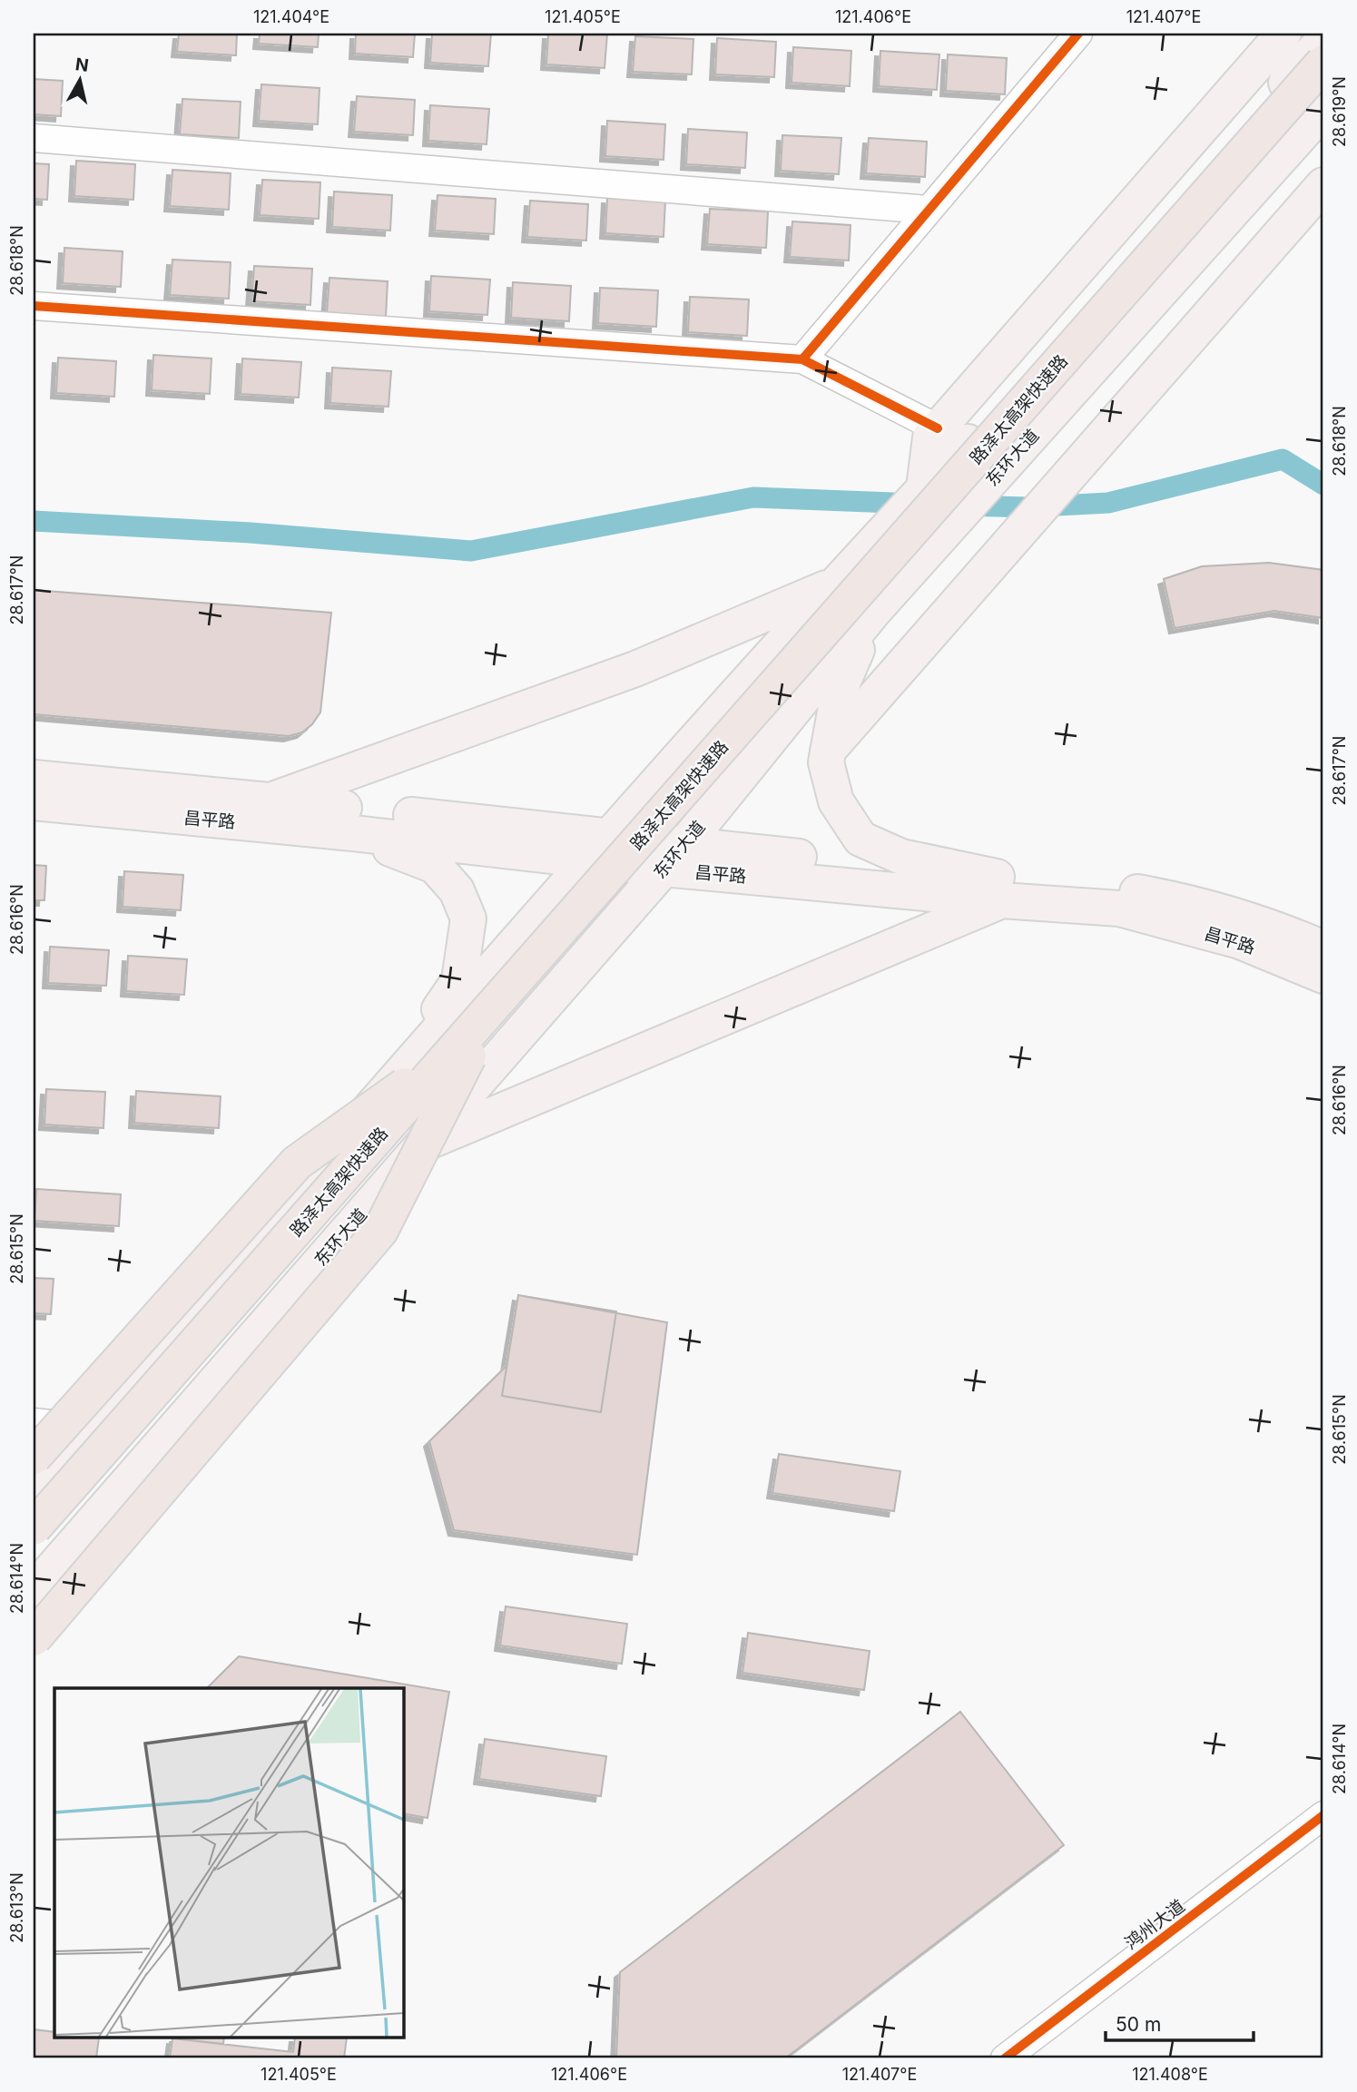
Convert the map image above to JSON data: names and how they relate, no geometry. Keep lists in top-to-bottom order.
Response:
{
  "streets": {
    "highway": ["路泽太高架快速路"],
    "main road": ["东环大道", "昌平路"],
    "street": ["鸿州大道"]
  },
  "crossings": [
    ["东环大道", "昌平路"]
  ],
  "scale_bar": "50 m",
  "north": "top",
  "coordinates": [
    "121.404°E",
    "121.405°E",
    "121.406°E",
    "121.407°E",
    "28.619°N",
    "28.618°N",
    "28.617°N",
    "28.616°N",
    "28.615°N",
    "28.614°N",
    "28.613°N",
    "121.408°E"
  ]
}
